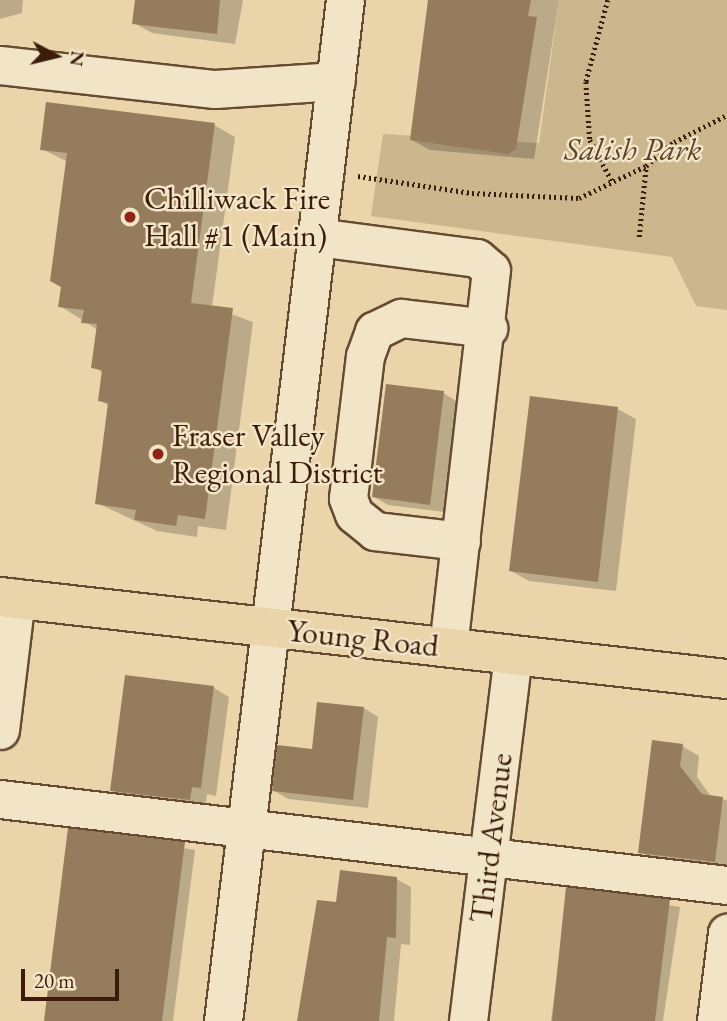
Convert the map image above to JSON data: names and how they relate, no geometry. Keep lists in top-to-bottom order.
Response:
{
  "streets": {
    "main road": ["Young Road"],
    "street": ["Third Avenue"]
  },
  "crossings": [
    ["Young Road", "Third Avenue"]
  ],
  "parks": ["Salish Park"],
  "places": ["Chilliwack Fire Hall #1 (Main)", "Fraser Valley Regional District"],
  "scale_bar": "20 m",
  "north": "right"
}
